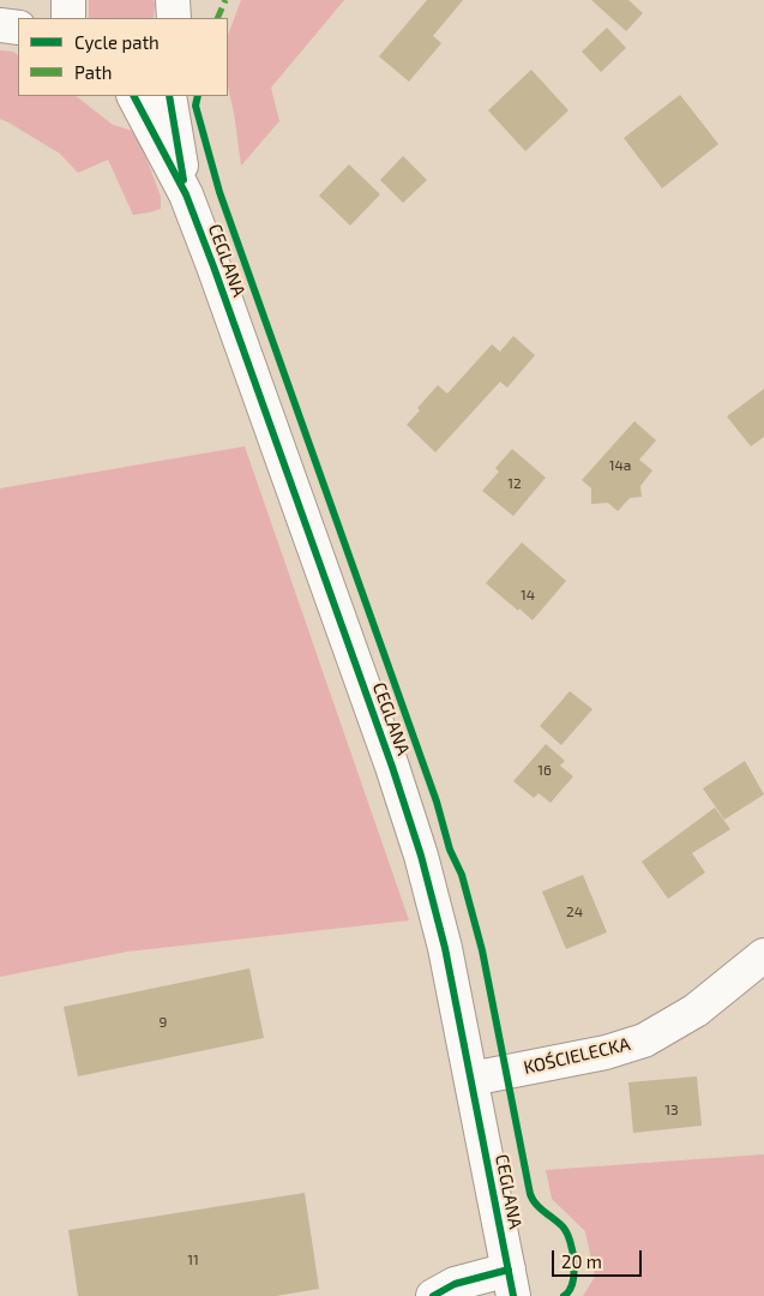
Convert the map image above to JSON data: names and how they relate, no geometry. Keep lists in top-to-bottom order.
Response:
{
  "streets": {
    "street": ["CEGLANA", "KOŚCIELECKA"]
  },
  "crossings": [
    ["CEGLANA", "KOŚCIELECKA"]
  ],
  "house_numbers": [
    "14a",
    "12",
    "14",
    "16",
    "24",
    "9",
    "13",
    "11"
  ],
  "legend": ["Cycle path", "Path"],
  "scale_bar": "20 m"
}
